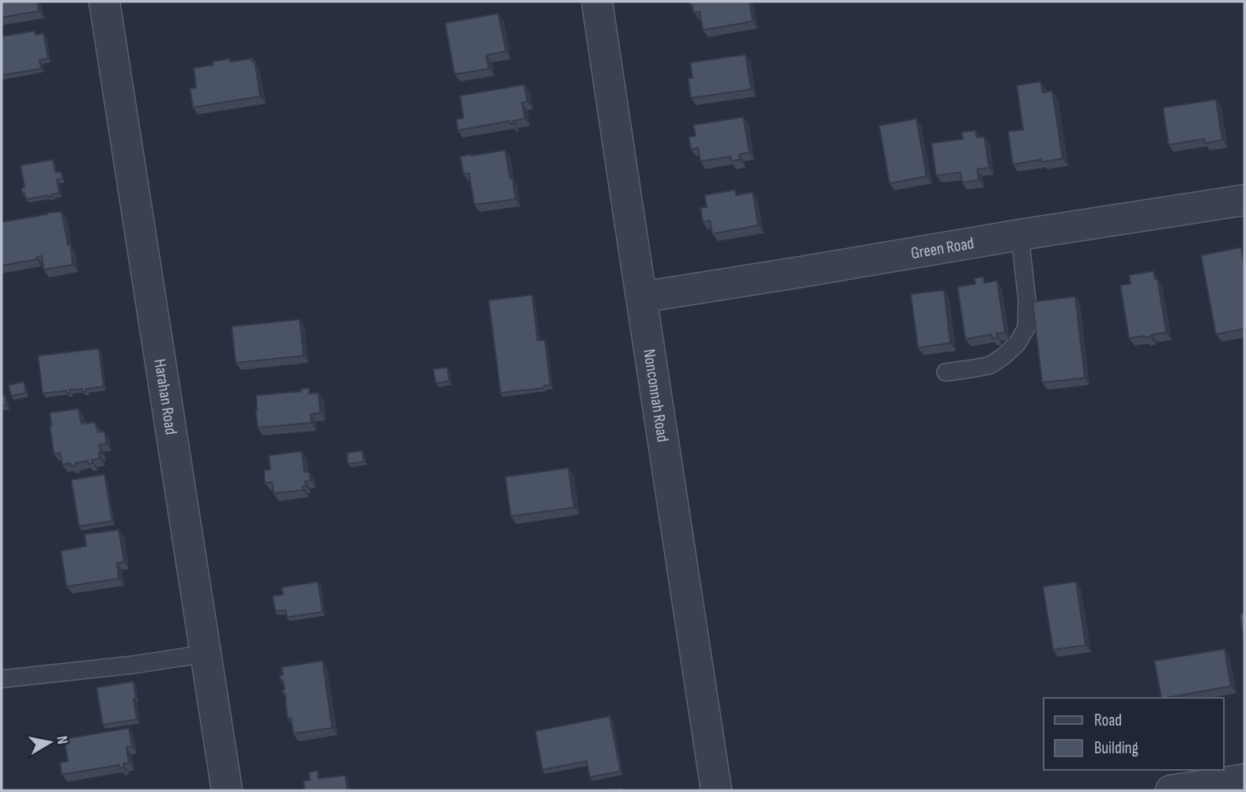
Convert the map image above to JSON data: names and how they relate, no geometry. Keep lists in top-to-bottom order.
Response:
{
  "streets": {
    "street": ["Green Road", "Harahan Road", "Nonconnah Road"]
  },
  "crossings": [
    ["Green Road", "Nonconnah Road"]
  ],
  "legend": ["Road", "Building"],
  "north": "right"
}
